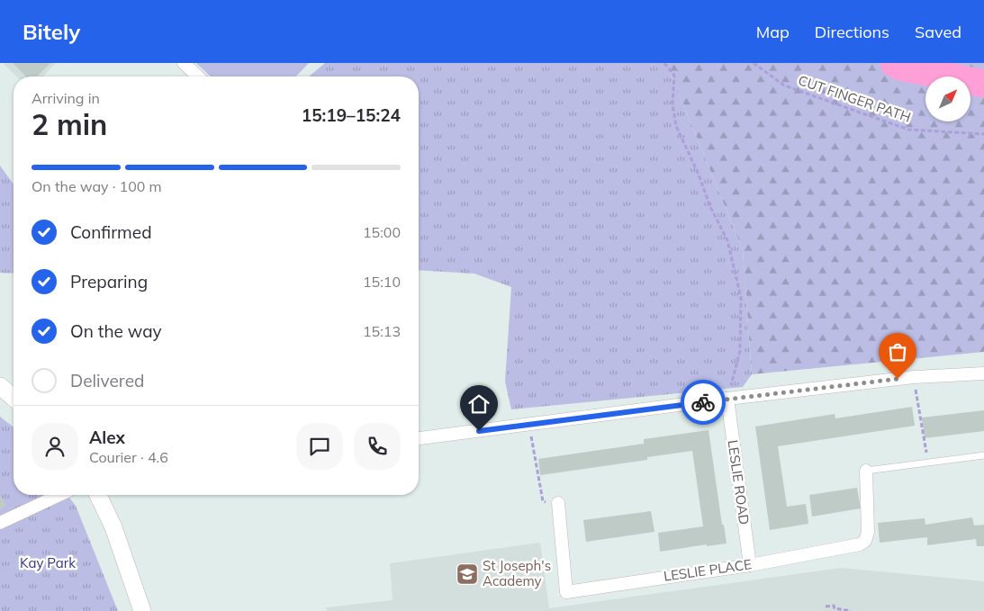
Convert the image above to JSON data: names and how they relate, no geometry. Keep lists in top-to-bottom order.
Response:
{
  "streets": {
    "street": ["LESLIE ROAD", "LESLIE PLACE"],
    "path": ["CUT FINGER PATH"]
  },
  "crossings": [
    ["LESLIE ROAD", "LESLIE PLACE"]
  ],
  "parks": ["Kay Park"],
  "places": {
    "school or university": ["St Joseph's Academy"]
  },
  "north": "top right",
  "page": {
    "header": "Bitely",
    "nav": ["Map", "Directions", "Saved"],
    "heading": ["2 min", "Arriving in", "15:19–15:24"],
    "panel": ["Alex", "Courier · 4.6"],
    "bar": "On the way · 100 m",
    "list": [
      ["Confirmed", "15:00"],
      ["Preparing", "15:10"],
      ["On the way", "15:13"],
      "Delivered"
    ]
  }
}
